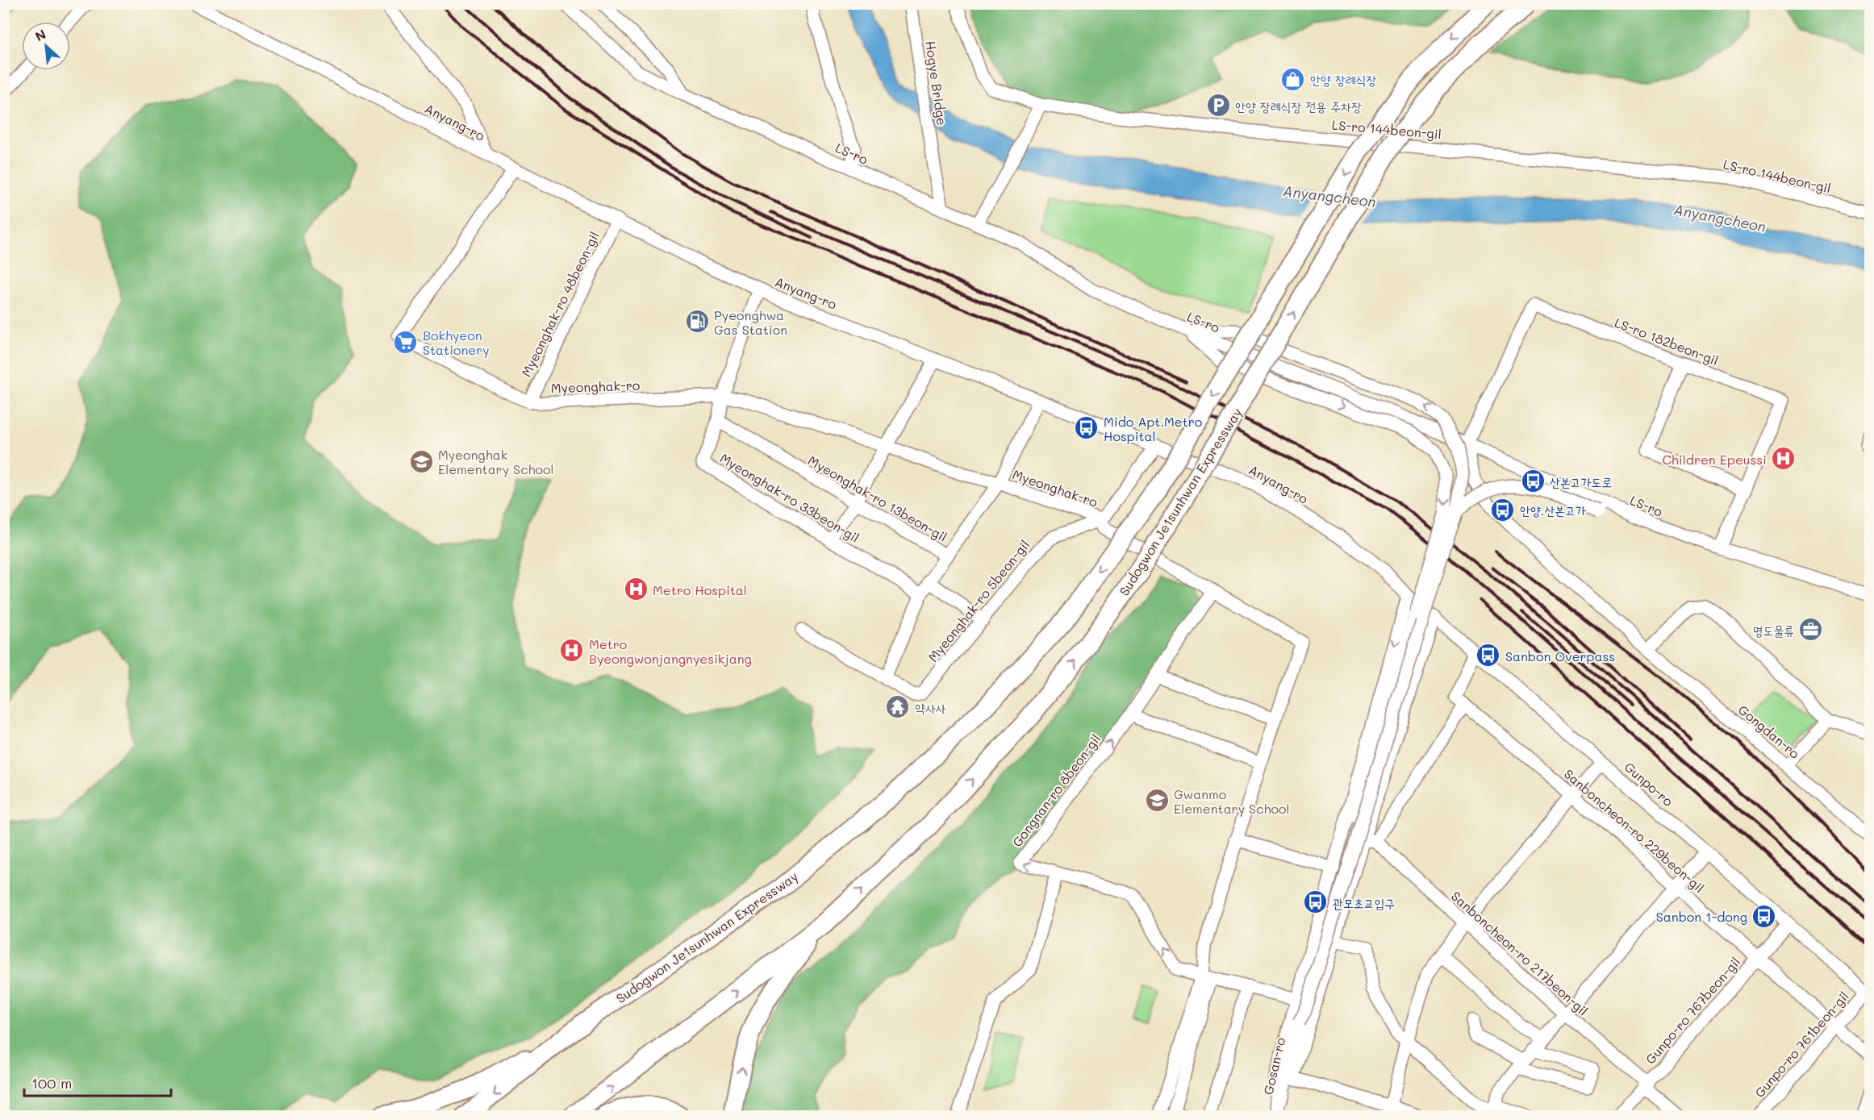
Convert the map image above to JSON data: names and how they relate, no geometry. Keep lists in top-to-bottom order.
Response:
{
  "streets": {
    "highway": ["Sudogwon Je1sunhwan Expressway"],
    "street": [
      "Hogye Bridge",
      "Anyang-ro",
      "LS-ro 144beon-gil",
      "LS-ro",
      "Myeonghak-ro 48beon-gil",
      "LS-ro 182beon-gil",
      "Myeonghak-ro",
      "Myeonghak-ro 33beon-gil",
      "Myeonghak-ro 13beon-gil",
      "Myeonghak-ro 5beon-gil",
      "Gongdan-ro",
      "Gunpo-ro",
      "Gongnan-ro 8beon-gil",
      "Sanboncheon-ro 229beon-gil",
      "Sanboncheon-ro 217beon-gil",
      "Gunpo-ro 767beon-gil",
      "Gunpo-ro 761beon-gil",
      "Gosan-ro"
    ]
  },
  "crossings": [
    ["Hogye Bridge", "LS-ro"],
    ["Anyang-ro", "Myeonghak-ro 48beon-gil"],
    ["Anyang-ro", "Myeonghak-ro"],
    ["Anyang-ro", "Myeonghak-ro 33beon-gil"],
    ["Anyang-ro", "Gunpo-ro"],
    ["LS-ro", "LS-ro 182beon-gil"],
    ["LS-ro", "Gongdan-ro"],
    ["Myeonghak-ro 48beon-gil", "Myeonghak-ro"],
    ["LS-ro 182beon-gil", "Gongdan-ro"],
    ["Myeonghak-ro", "Myeonghak-ro 33beon-gil"],
    ["Myeonghak-ro", "Myeonghak-ro 13beon-gil"],
    ["Myeonghak-ro", "Myeonghak-ro 5beon-gil"],
    ["Myeonghak-ro 33beon-gil", "Myeonghak-ro 13beon-gil"],
    ["Gunpo-ro", "Gunpo-ro 767beon-gil"],
    ["Gunpo-ro", "Gunpo-ro 761beon-gil"],
    ["Sanboncheon-ro 229beon-gil", "Gunpo-ro 767beon-gil"],
    ["Sanboncheon-ro 229beon-gil", "Gunpo-ro 761beon-gil"],
    ["Sanboncheon-ro 217beon-gil", "Gunpo-ro 767beon-gil"]
  ],
  "water": ["Anyangcheon"],
  "places": {
    "shop": ["안양 장례식장"],
    "parking": ["안양 장례식장 전용 주차장"],
    "fuel station": ["Pyeonghwa Gas Station"],
    "supermarket": ["Bokhyeon Stationery"],
    "bus stop": [
      "Mido Apt.Metro Hospital",
      "산본고가도로",
      "안양.산본고가",
      "Sanbon Overpass",
      "관모초교입구",
      "Sanbon 1-dong"
    ],
    "hospital": ["Children Epeussi", "Metro Hospital", "Metro Byeongwonjangnyesikjang"],
    "school or university": ["Myeonghak Elementary School", "Gwanmo Elementary School"],
    "office": ["명도물류"],
    "temple": ["약사사"]
  },
  "scale_bar": "100 m",
  "north": "top left"
}
